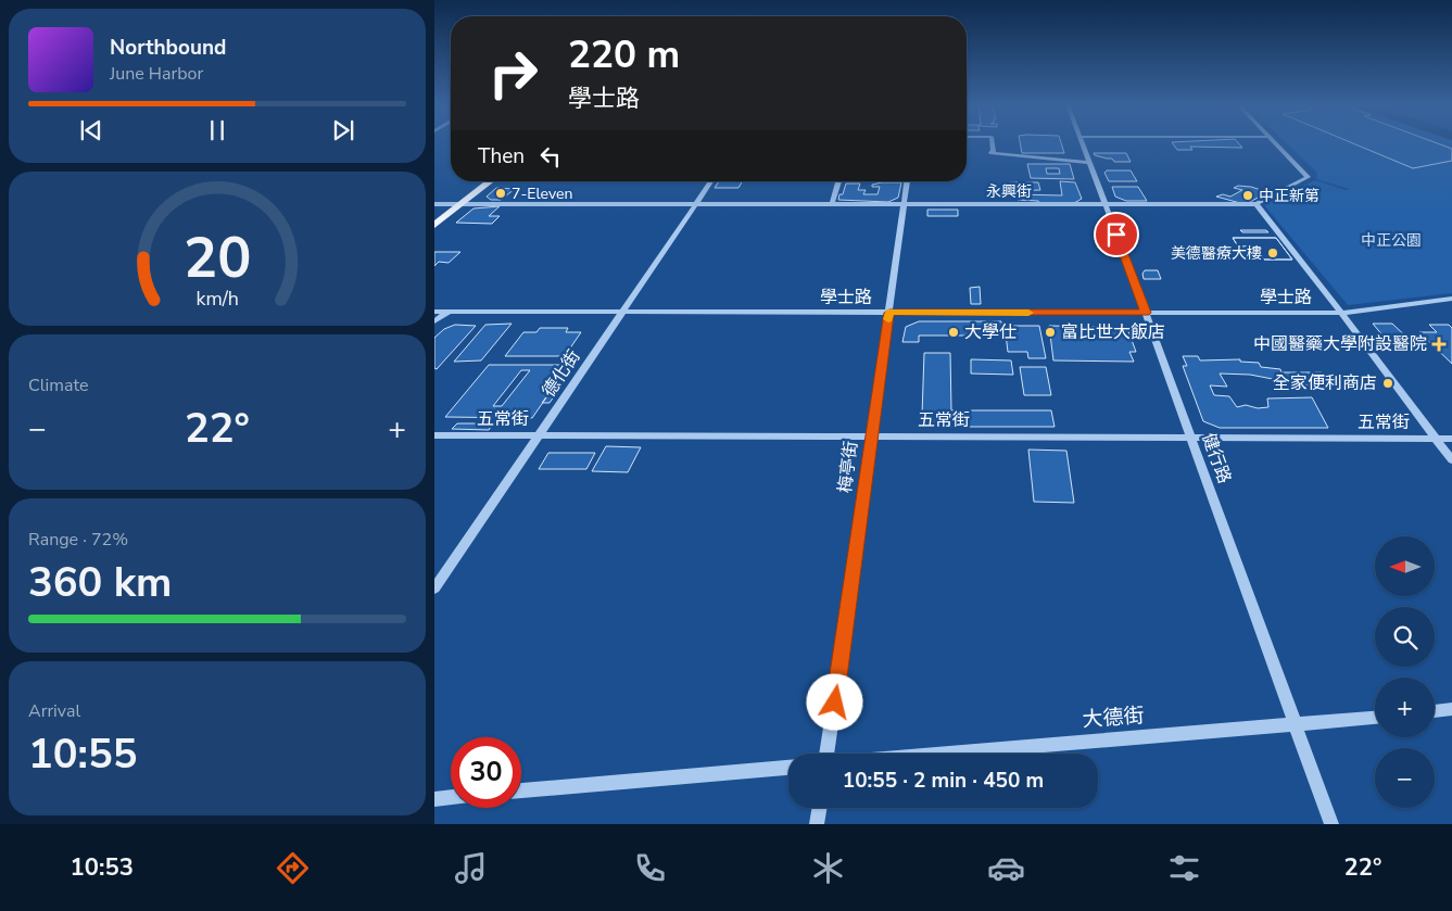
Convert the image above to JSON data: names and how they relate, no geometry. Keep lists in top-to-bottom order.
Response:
{
  "streets": {
    "street": [
      "永興街",
      "學士路",
      "德化街",
      "五常街",
      "健行路",
      "梅亭街",
      "大德街"
    ]
  },
  "crossings": [
    ["永興街", "德化街"],
    ["永興街", "健行路"],
    ["永興街", "梅亭街"],
    ["學士路", "德化街"],
    ["學士路", "健行路"],
    ["學士路", "梅亭街"],
    ["德化街", "五常街"],
    ["五常街", "健行路"],
    ["五常街", "梅亭街"],
    ["健行路", "大德街"]
  ],
  "parks": ["中正公園"],
  "places": {
    "other": [
      "7-Eleven",
      "中正新第",
      "美德醫療大樓",
      "大學仕",
      "富比世大飯店",
      "全家便利商店"
    ],
    "health": ["中國醫藥大學附設醫院"]
  },
  "north": "left",
  "page": {
    "turn": ["220 m", "學士路"],
    "song": ["Northbound", "June Harbor"],
    "then": "Then",
    "tile": [
      "Climate",
      ["Range · 72%", "360 km"],
      ["Arrival", "10:55"]
    ],
    "heat": ["−", "22°", "+"],
    "map_buttons": ["+", "−"],
    "limit": "30",
    "trip": "10:55 · 2 min · 450 m",
    "tabs": ["10:53", "22°"],
    "gauge": ["20", "km/h"]
  }
}
